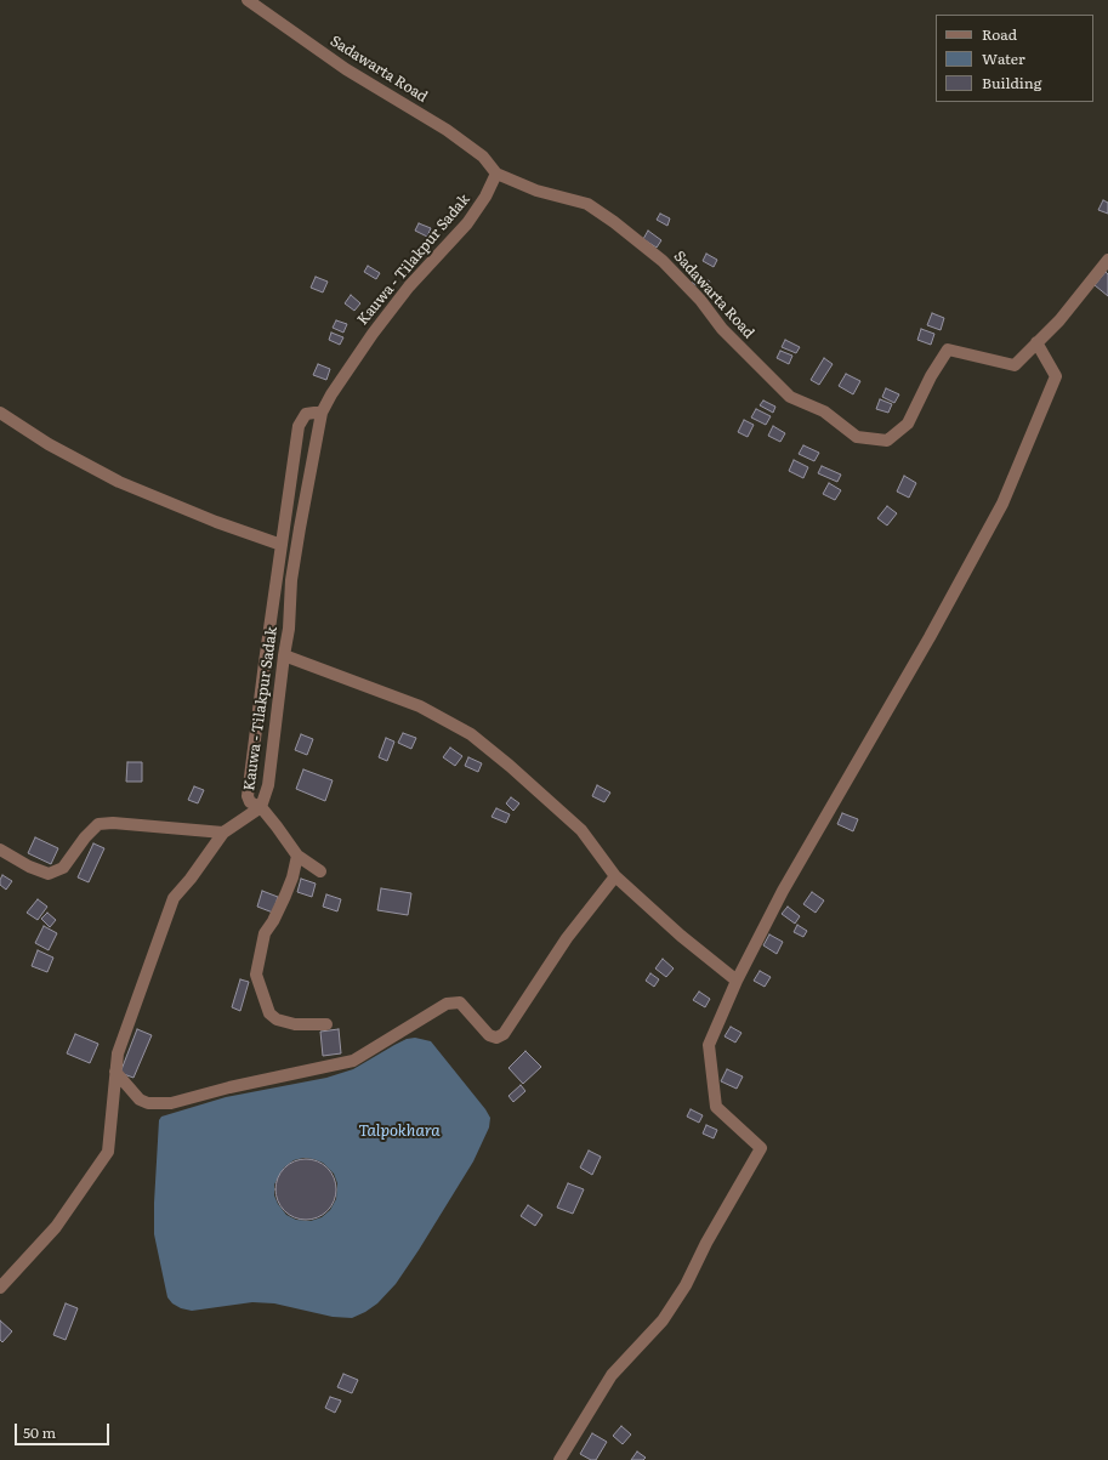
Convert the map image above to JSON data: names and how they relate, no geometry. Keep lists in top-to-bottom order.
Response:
{
  "streets": {
    "street": ["Sadawarta Road", "Kauwa - Tilakpur Sadak"]
  },
  "crossings": [
    ["Sadawarta Road", "Kauwa - Tilakpur Sadak"]
  ],
  "water": ["Talpokhara"],
  "legend": ["Road", "Water", "Building"],
  "scale_bar": "50 m"
}
